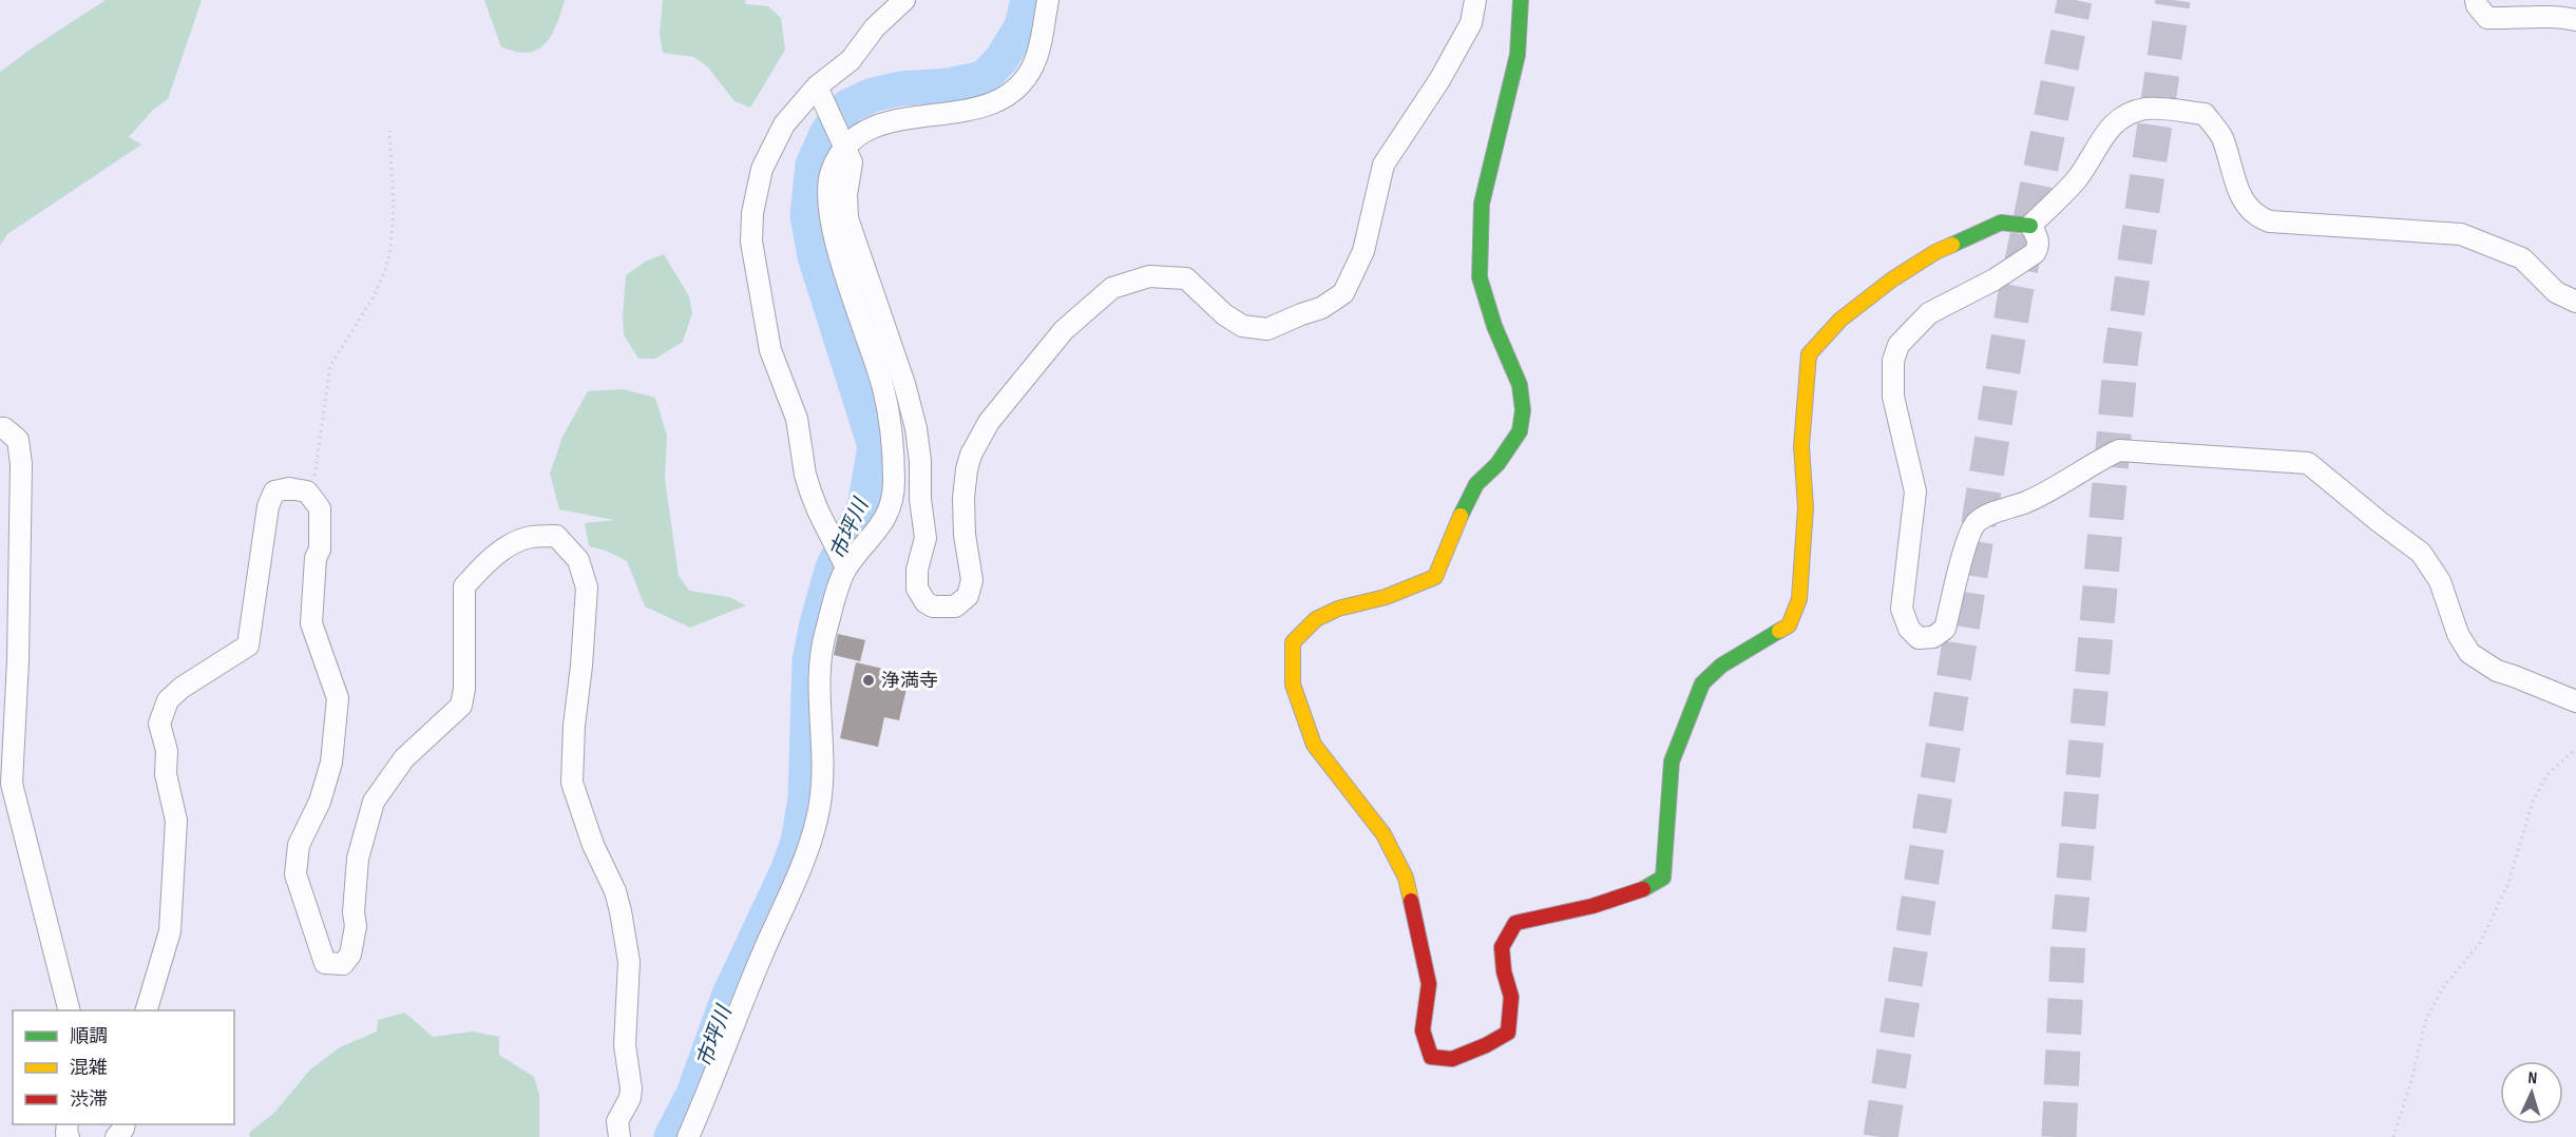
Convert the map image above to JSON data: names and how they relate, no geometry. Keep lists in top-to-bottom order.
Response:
{
  "water": ["市坪川"],
  "places": ["浄満寺"],
  "legend": ["順調", "混雑", "渋滞"],
  "north": "top"
}
